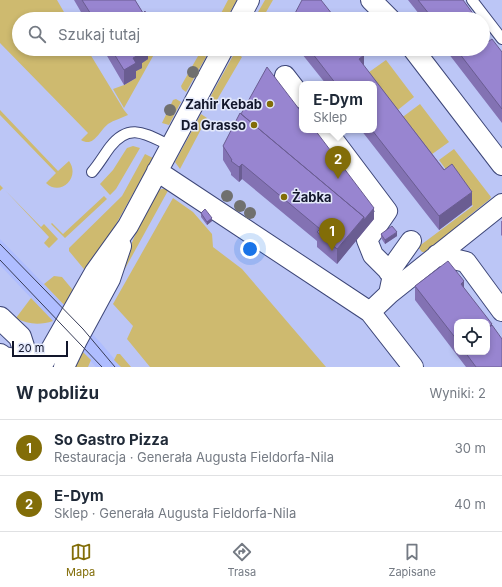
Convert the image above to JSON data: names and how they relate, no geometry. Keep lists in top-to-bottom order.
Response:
{
  "places": ["Zahir Kebab", "Da Grasso", "Żabka"],
  "scale_bar": "20 m",
  "page": {
    "search": "Szukaj tutaj",
    "popup": ["E-Dym", "Sklep"],
    "pins": ["2", "1"],
    "scale": "20 m",
    "heading": ["W pobliżu", "Wyniki: 2"],
    "list": [
      {
        "mark": "1",
        "name": "So Gastro Pizza",
        "note": "Restauracja · Generała Augusta Fieldorfa-Nila",
        "value": "30 m"
      },
      {
        "mark": "2",
        "name": "E-Dym",
        "note": "Sklep · Generała Augusta Fieldorfa-Nila",
        "value": "40 m"
      }
    ],
    "nav": ["Mapa", "Trasa", "Zapisane"]
  }
}
